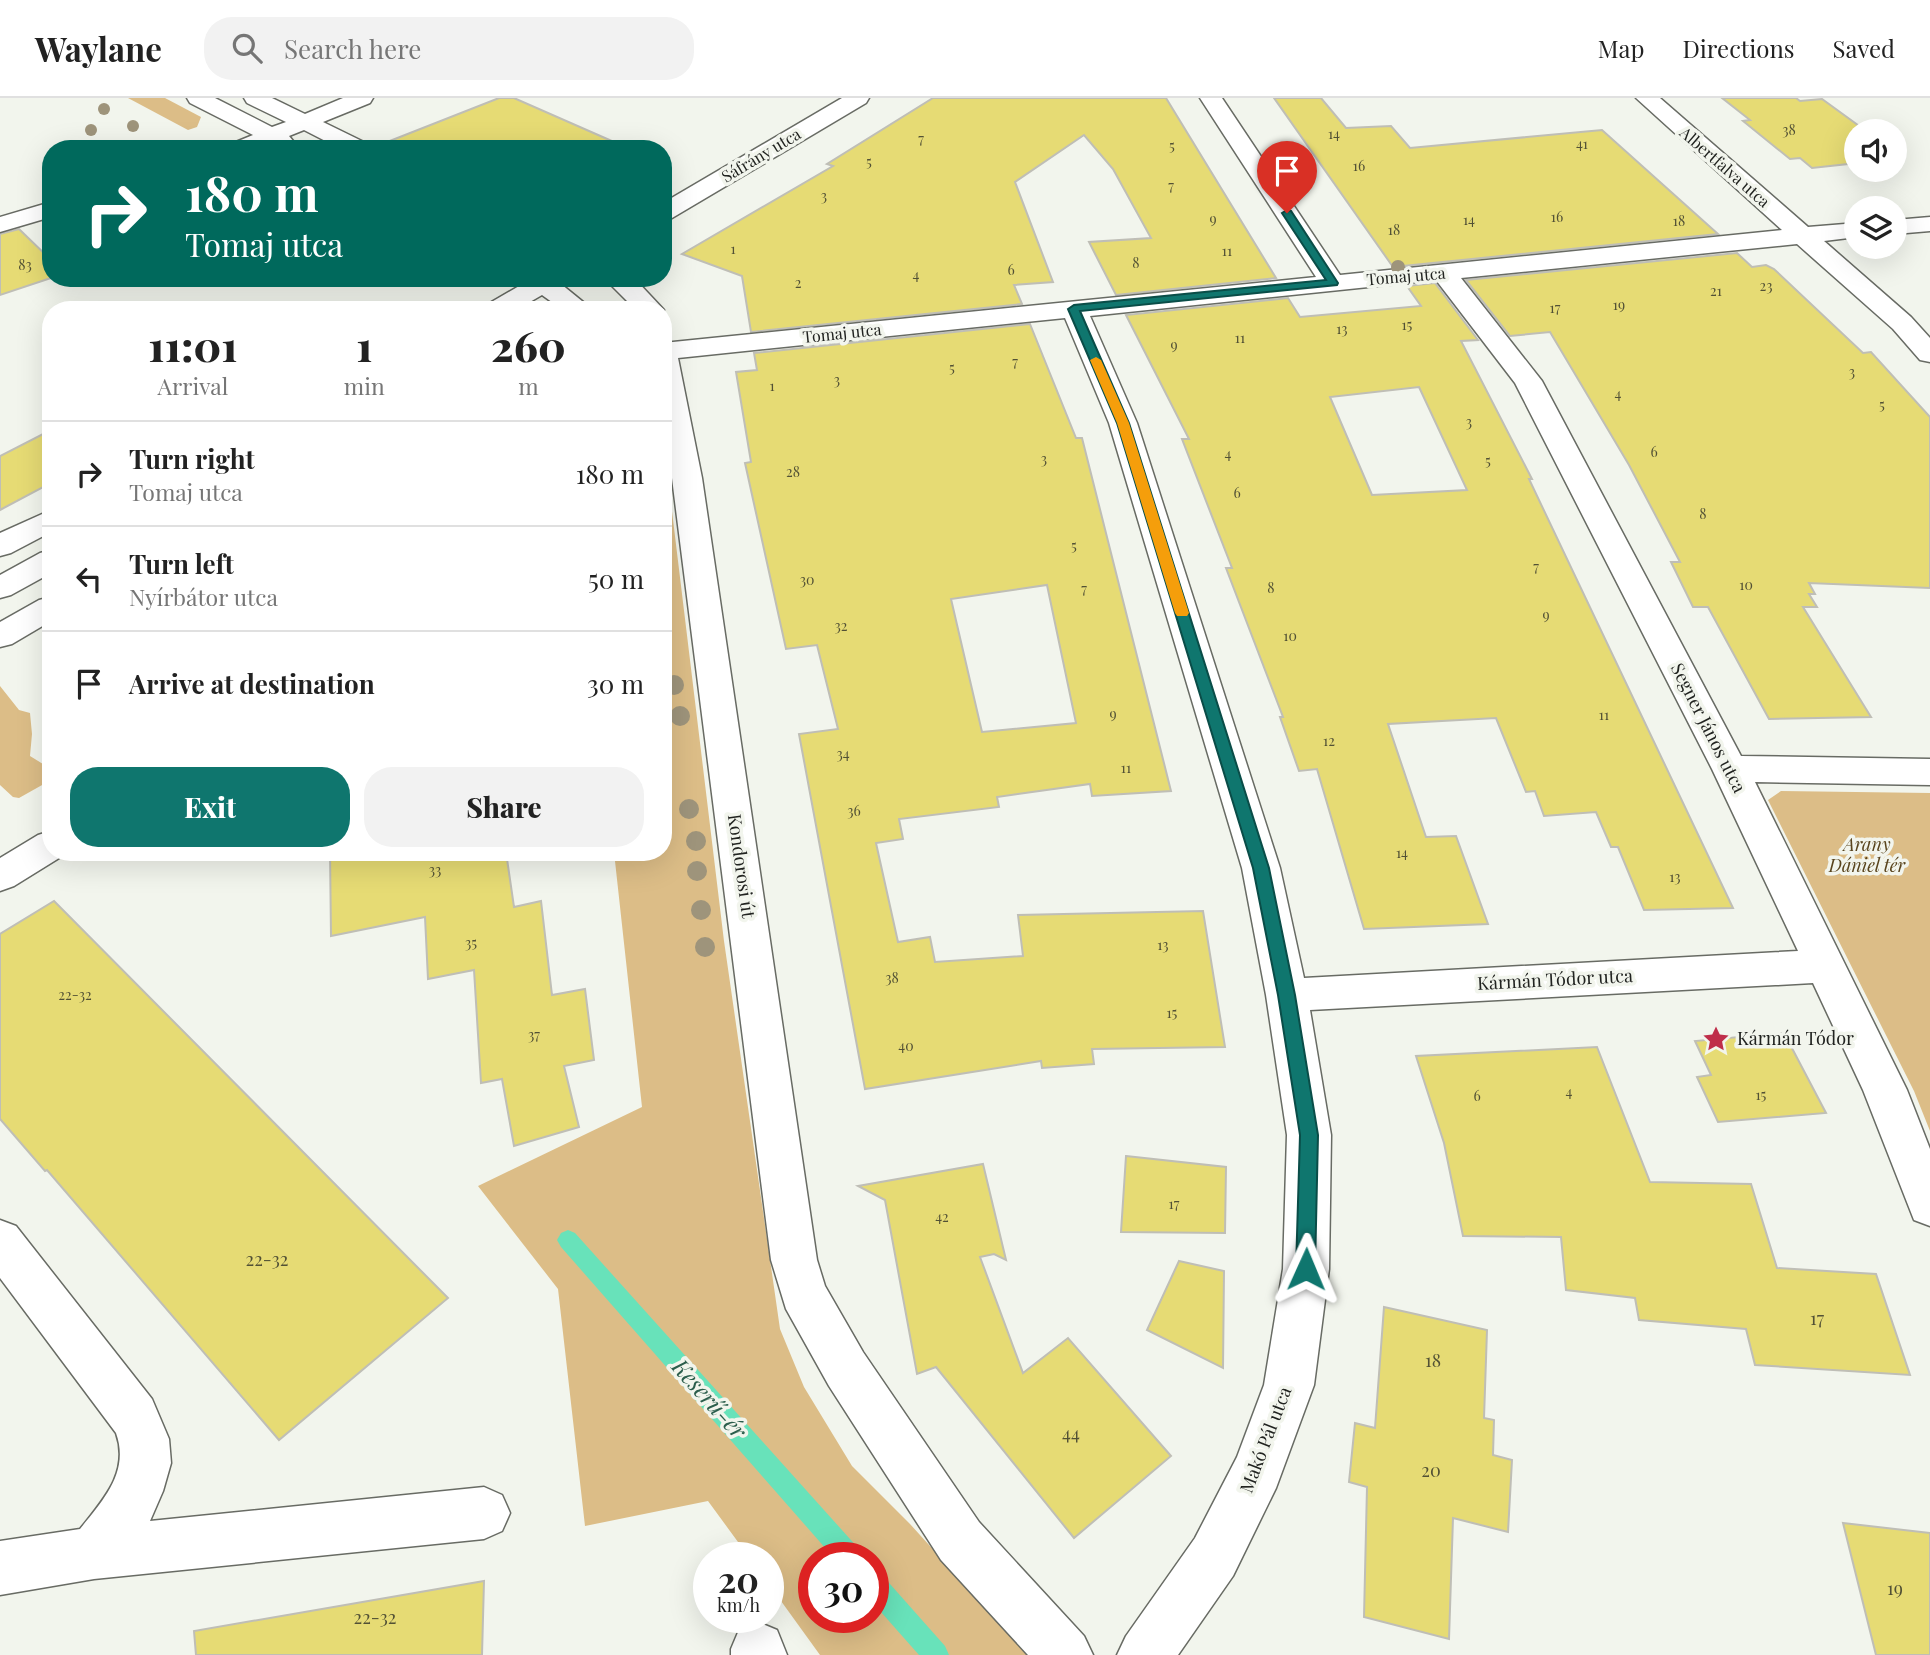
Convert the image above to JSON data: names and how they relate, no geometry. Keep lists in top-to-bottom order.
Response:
{
  "streets": {
    "street": [
      "Sáfrány utca",
      "Albertfalva utca",
      "Tomaj utca",
      "Segner János utca",
      "Kondorosi út",
      "Kármán Tódor utca",
      "Makó Pál utca"
    ]
  },
  "crossings": [
    ["Albertfalva utca", "Tomaj utca"],
    ["Tomaj utca", "Segner János utca"],
    ["Tomaj utca", "Makó Pál utca"],
    ["Segner János utca", "Kármán Tódor utca"],
    ["Kármán Tódor utca", "Makó Pál utca"]
  ],
  "water": ["Keserű-ér"],
  "parks": ["Arany Dániel tér"],
  "places": {
    "place": ["Kármán Tódor"]
  },
  "house_numbers": [
    "38",
    "14",
    "7",
    "41",
    "5",
    "5",
    "16",
    "7",
    "3",
    "16",
    "9",
    "14",
    "18",
    "18",
    "1",
    "11",
    "8",
    "83",
    "6",
    "4",
    "2",
    "23",
    "21",
    "19",
    "17",
    "15",
    "13",
    "11",
    "9",
    "7",
    "5",
    "3",
    "3",
    "1",
    "4",
    "5",
    "3",
    "6",
    "4",
    "3",
    "5",
    "28",
    "6",
    "8",
    "5",
    "7",
    "30",
    "10",
    "8",
    "7",
    "9",
    "32",
    "10",
    "9",
    "11",
    "12",
    "34",
    "11",
    "36",
    "14",
    "33",
    "13",
    "35",
    "13",
    "38",
    "22-32",
    "15",
    "37",
    "40",
    "4",
    "15",
    "6",
    "17",
    "42",
    "22-32",
    "17",
    "18",
    "44",
    "20",
    "19",
    "22-32"
  ],
  "page": {
    "header": "Waylane",
    "search": "Search here",
    "nav": ["Map", "Directions", "Saved"],
    "turn": ["180 m", "Tomaj utca"],
    "eta": [
      "11:01",
      "Arrival",
      "1",
      "min",
      "260",
      "m"
    ],
    "list": [
      {
        "name": "Turn right",
        "note": "Tomaj utca",
        "value": "180 m"
      },
      {
        "name": "Turn left",
        "note": "Nyírbátor utca",
        "value": "50 m"
      },
      {
        "name": "Arrive at destination",
        "value": "30 m"
      }
    ],
    "buttons": ["Exit", "Share"],
    "speed": "20 km/h",
    "limit": "30"
  }
}
